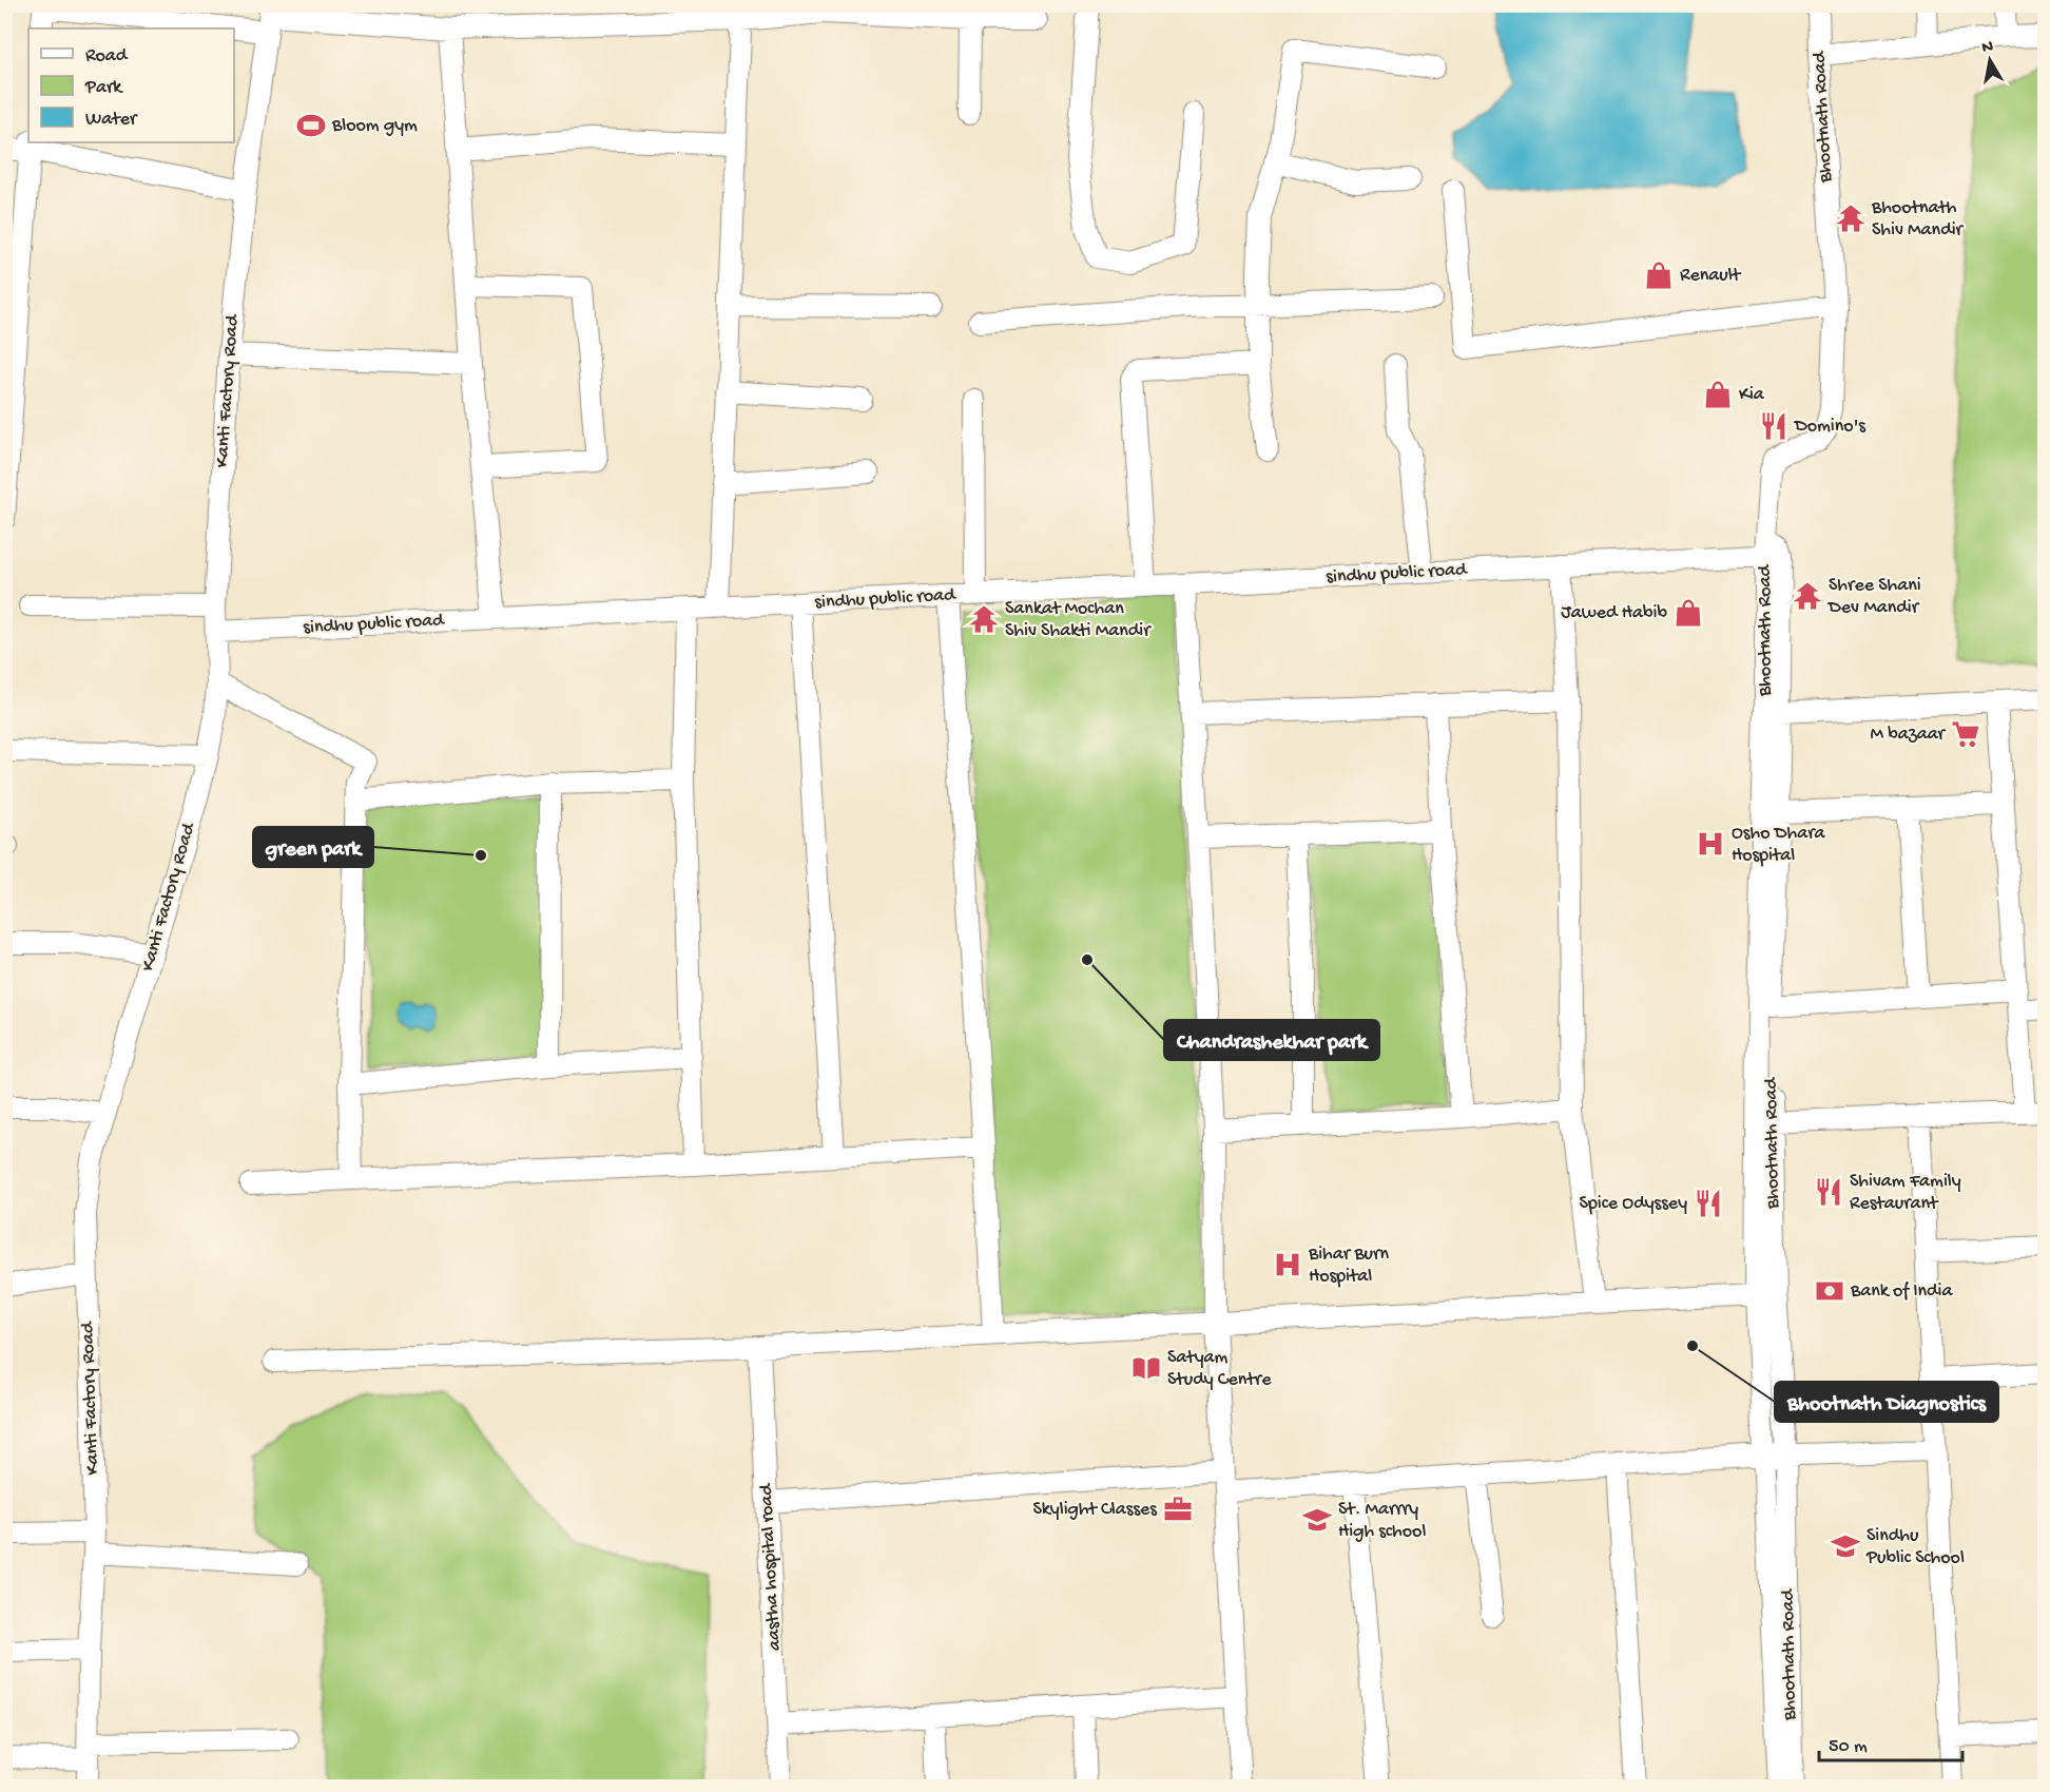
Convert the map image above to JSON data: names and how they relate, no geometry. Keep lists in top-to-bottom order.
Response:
{
  "streets": {
    "street": [
      "Bhootnath Road",
      "Kanti Factory Road",
      "sindhu public road",
      "aastha hospital road"
    ]
  },
  "crossings": [
    ["Bhootnath Road", "sindhu public road"],
    ["Kanti Factory Road", "sindhu public road"]
  ],
  "places": {
    "sports": ["Bloom gym"],
    "temple": ["Bhootnath Shiv Mandir", "Shree Shani Dev Mandir", "Sankat Mochan Shiv Shakti Mandir"],
    "shop": ["Renault", "Kia", "Jawed Habib"],
    "restaurant": ["Domino's", "Shivam Family Restaurant", "Spice Odyssey"],
    "supermarket": ["M bazaar"],
    "hospital": ["Osho Dhara Hospital", "Bihar Burn Hospital"],
    "other": ["green park", "Chandrashekhar park", "Bhootnath Diagnostics"],
    "bank": ["Bank of India"],
    "library": ["Satyam Study Centre"],
    "office": ["Skylight Classes"],
    "school or university": ["St. Marrry High school", "Sindhu Public School"]
  },
  "legend": ["Road", "Park", "Water"],
  "scale_bar": "50 m",
  "north": "top"
}
